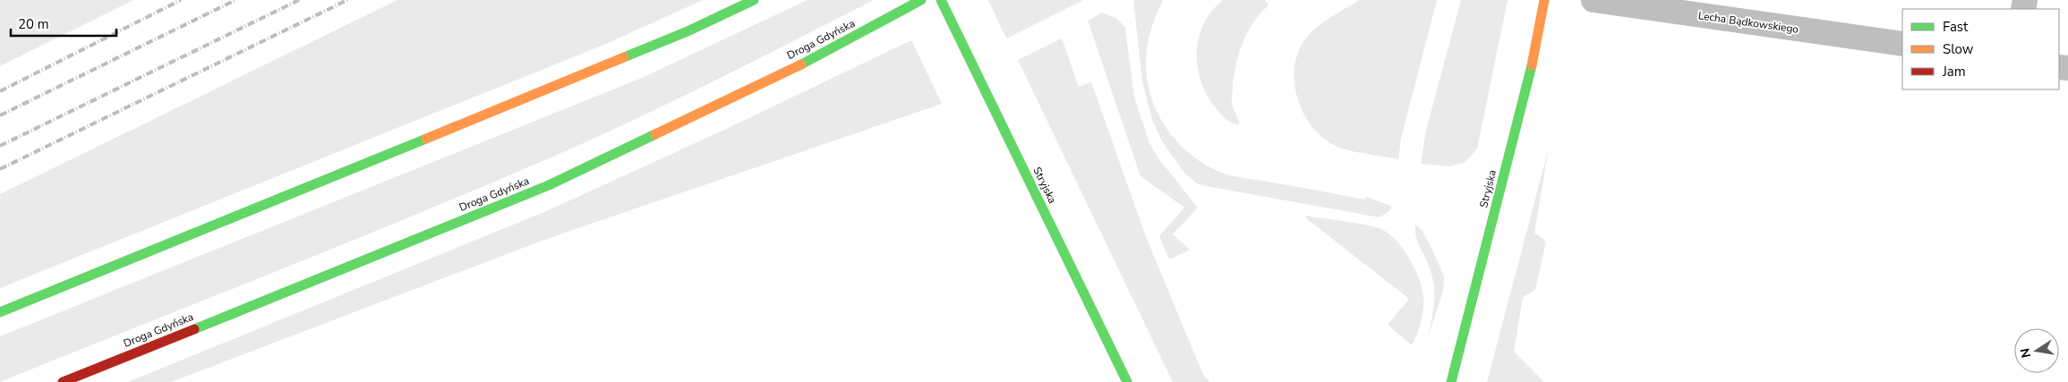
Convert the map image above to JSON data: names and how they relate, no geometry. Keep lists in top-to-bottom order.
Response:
{
  "streets": {
    "main road": ["Droga Gdyńska", "Stryjska"],
    "street": ["Lecha Bądkowskiego"]
  },
  "legend": ["Fast", "Slow", "Jam"],
  "scale_bar": "20 m",
  "north": "left"
}
